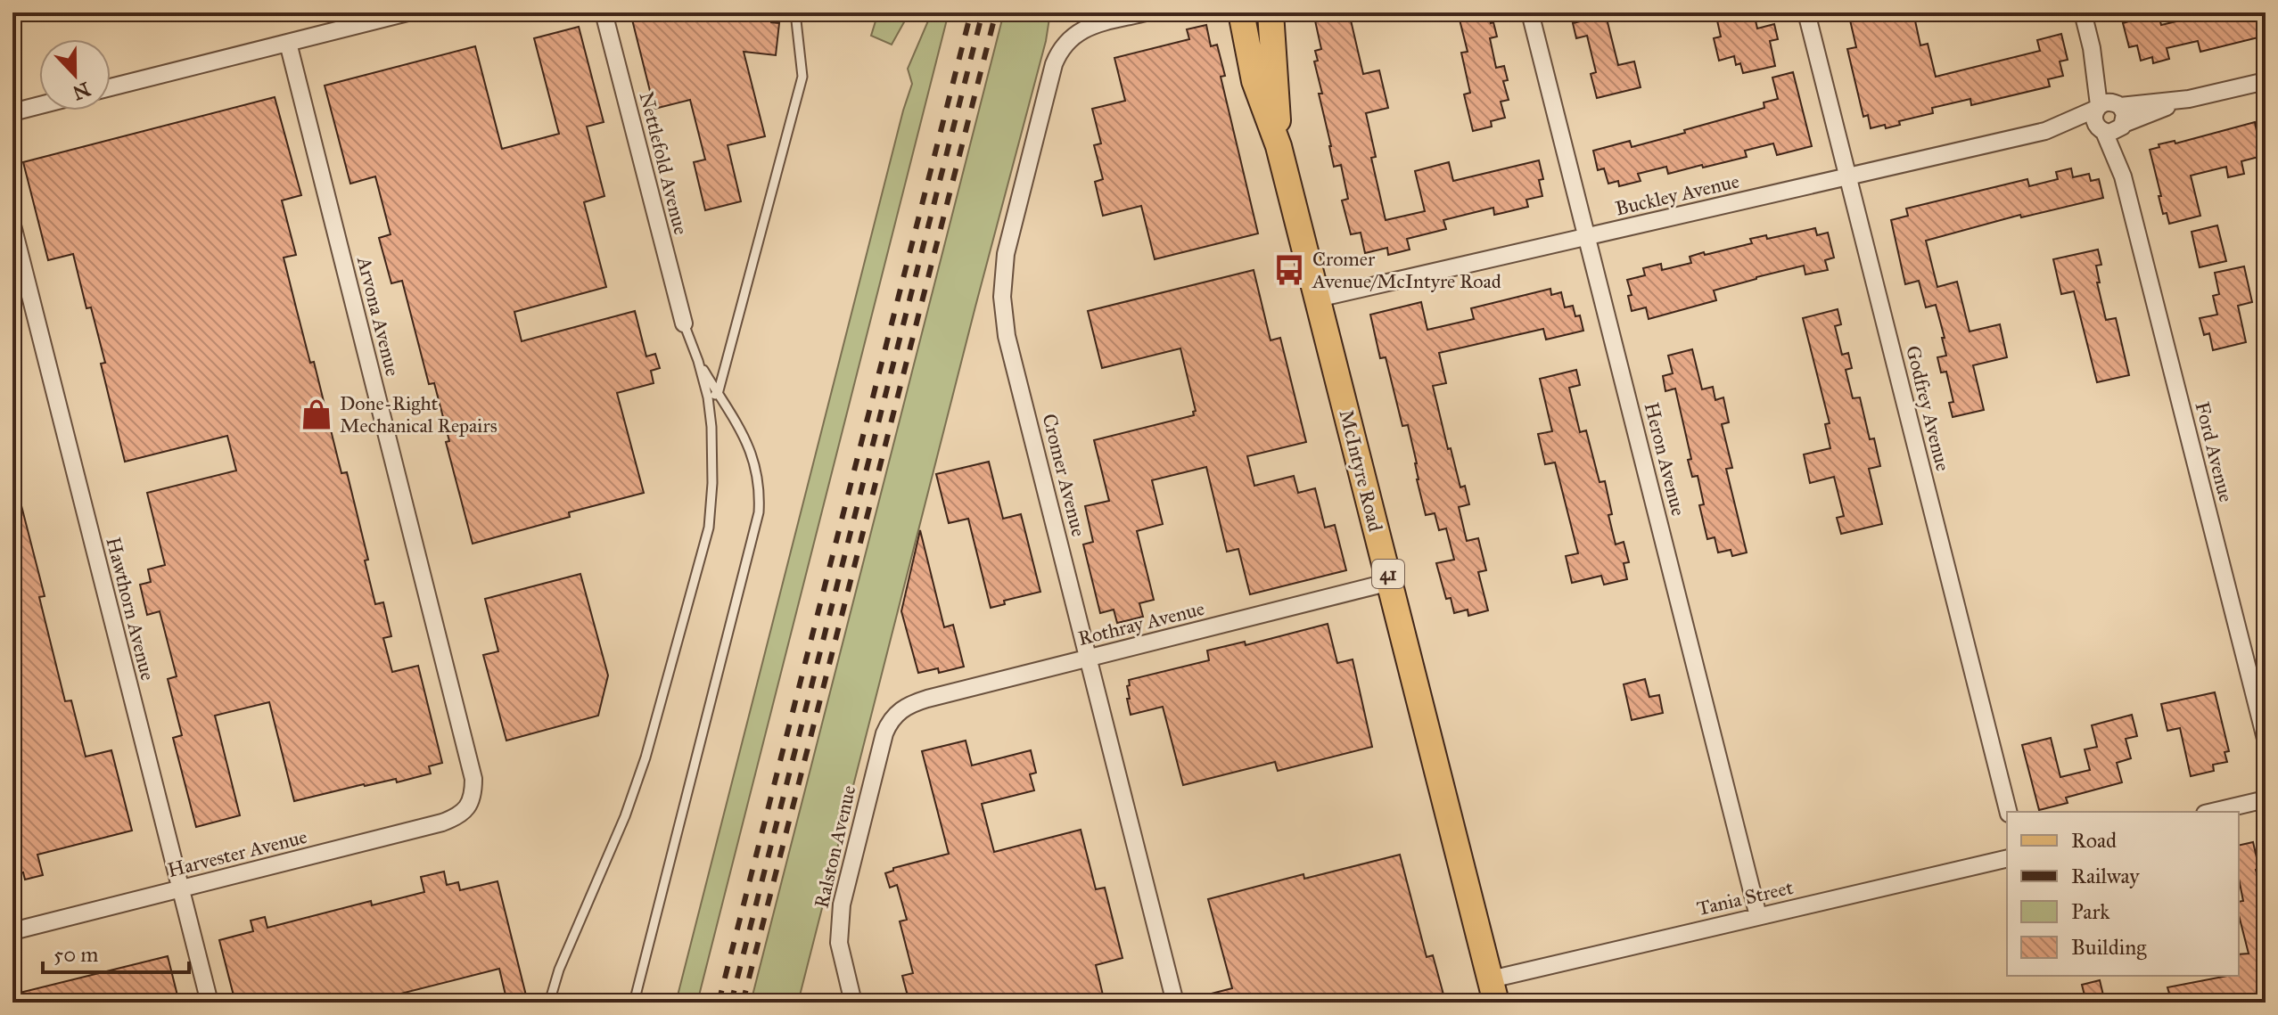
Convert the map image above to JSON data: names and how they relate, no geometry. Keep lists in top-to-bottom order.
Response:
{
  "streets": {
    "main road": ["McIntyre Road", "41"],
    "street": [
      "Nettlefold Avenue",
      "Buckley Avenue",
      "Arvona Avenue",
      "Godfrey Avenue",
      "Ford Avenue",
      "Heron Avenue",
      "Cromer Avenue",
      "Hawthorn Avenue",
      "Rothray Avenue",
      "Ralston Avenue",
      "Harvester Avenue",
      "Tania Street"
    ]
  },
  "crossings": [
    ["Buckley Avenue", "Godfrey Avenue"],
    ["Buckley Avenue", "Ford Avenue"],
    ["Buckley Avenue", "Heron Avenue"],
    ["Buckley Avenue", "McIntyre Road"],
    ["Arvona Avenue", "Harvester Avenue"],
    ["Heron Avenue", "Tania Street"],
    ["McIntyre Road", "Rothray Avenue"],
    ["McIntyre Road", "Tania Street"],
    ["Cromer Avenue", "Rothray Avenue"],
    ["Hawthorn Avenue", "Harvester Avenue"],
    ["Rothray Avenue", "Ralston Avenue"]
  ],
  "places": {
    "bus stop": ["Cromer Avenue/McIntyre Road"],
    "shop": ["Done-Right Mechanical Repairs"]
  },
  "legend": [
    "Road",
    "Railway",
    "Park",
    "Building"
  ],
  "scale_bar": "50 m",
  "north": "bottom"
}
